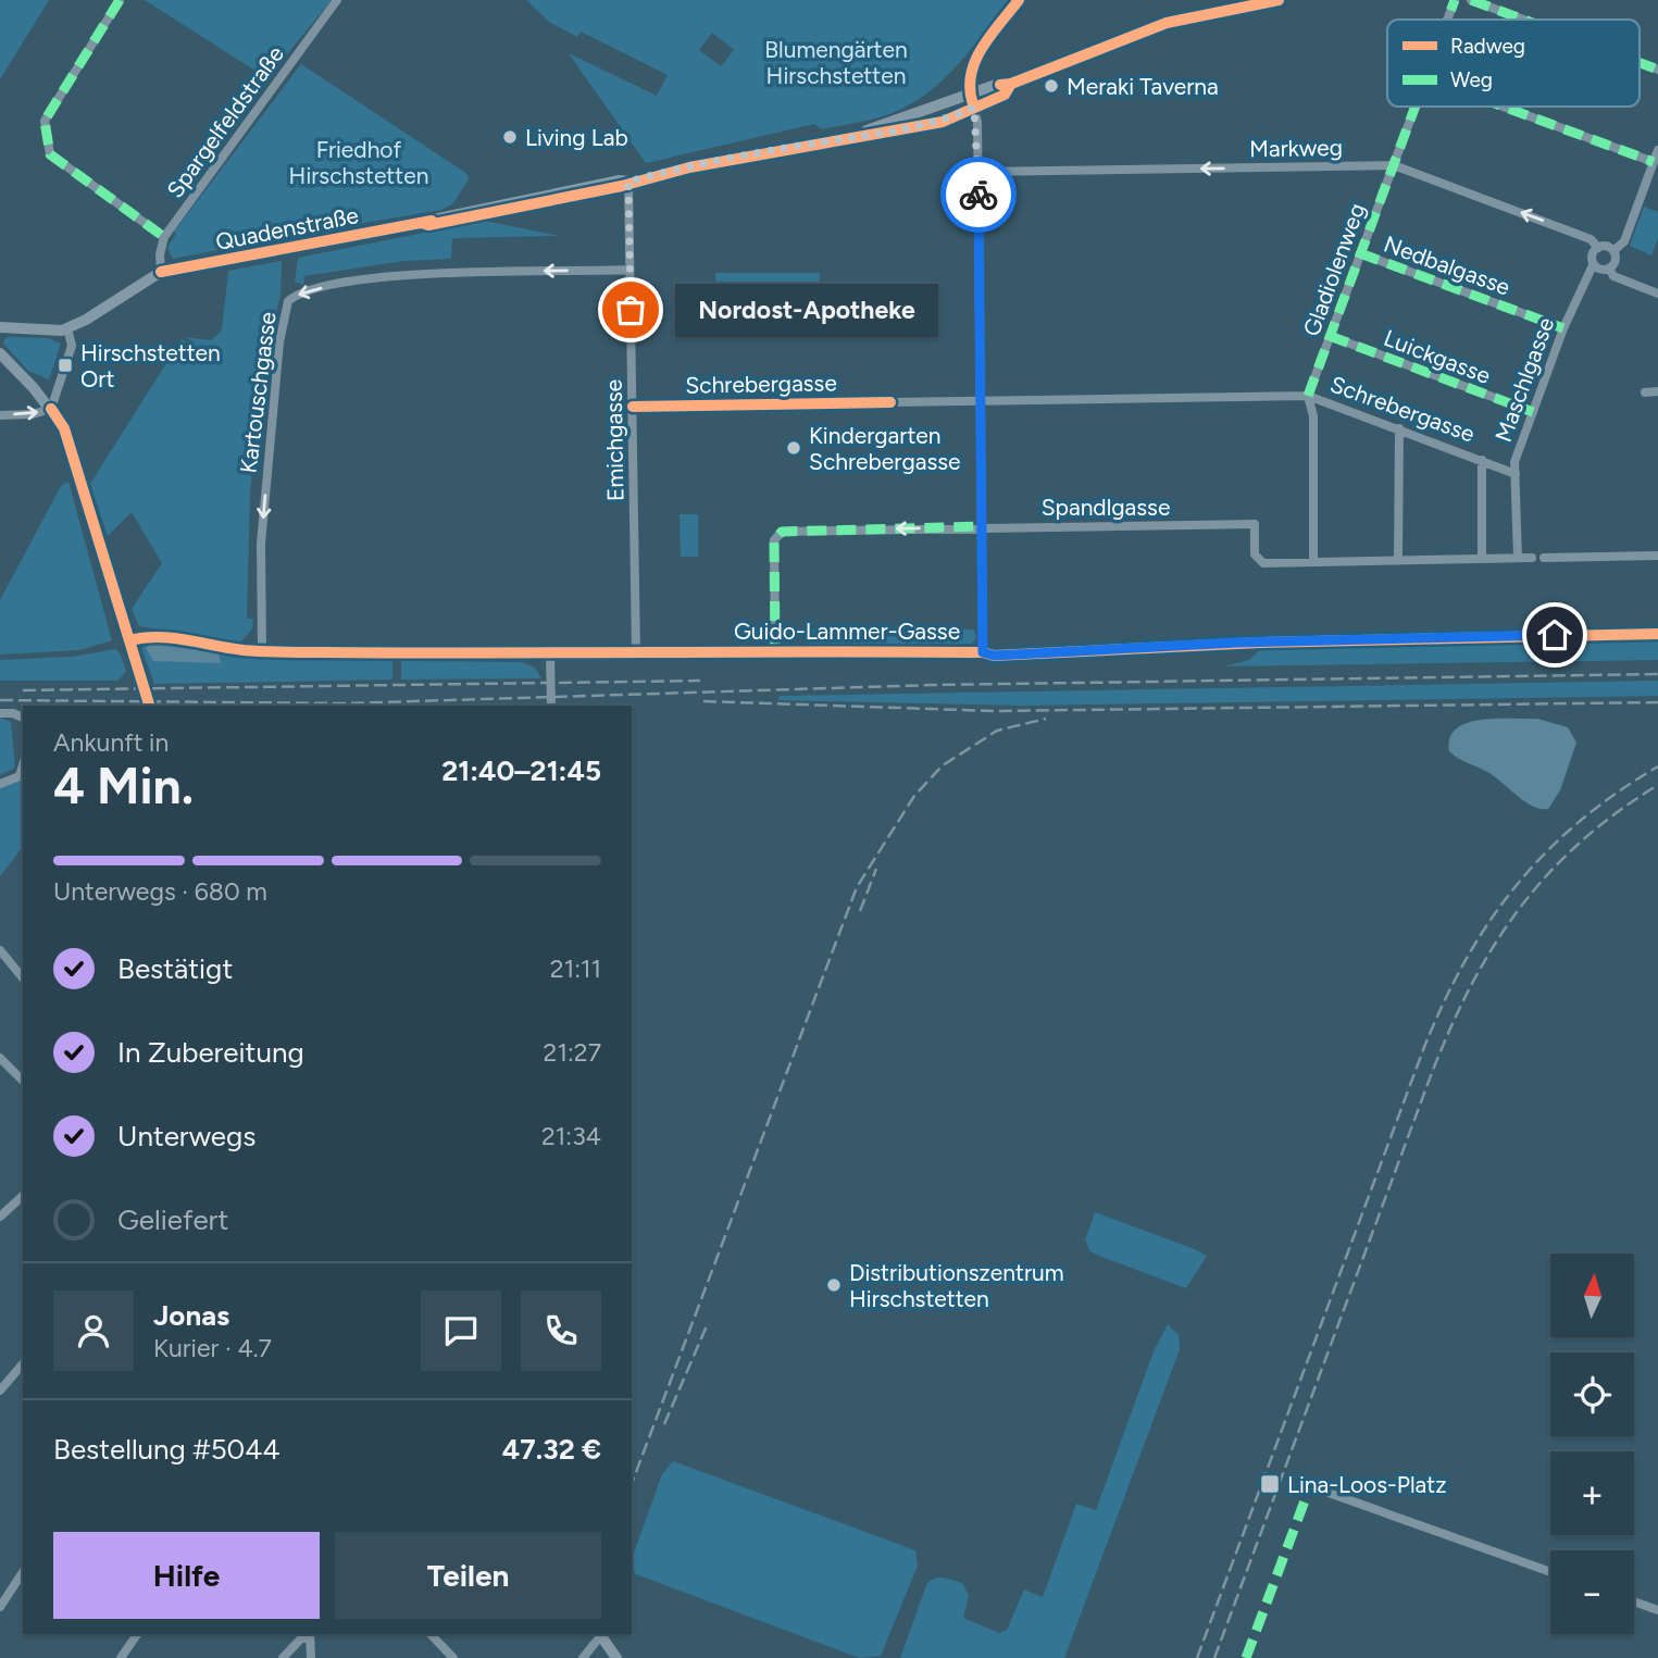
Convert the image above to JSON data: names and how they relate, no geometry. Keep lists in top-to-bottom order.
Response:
{
  "streets": {
    "street": [
      "Spargelfeldstraße",
      "Markweg",
      "Quadenstraße",
      "Nedbalgasse",
      "Gladiolenweg",
      "Luickgasse",
      "Maschlgasse",
      "Schrebergasse",
      "Kartouschgasse",
      "Emichgasse",
      "Spandlgasse",
      "Guido-Lammer-Gasse"
    ]
  },
  "crossings": [
    ["Markweg", "Gladiolenweg"],
    ["Markweg", "Maschlgasse"],
    ["Quadenstraße", "Emichgasse"],
    ["Nedbalgasse", "Gladiolenweg"],
    ["Nedbalgasse", "Maschlgasse"],
    ["Gladiolenweg", "Luickgasse"],
    ["Gladiolenweg", "Schrebergasse"],
    ["Luickgasse", "Maschlgasse"],
    ["Maschlgasse", "Schrebergasse"],
    ["Maschlgasse", "Spandlgasse"],
    ["Kartouschgasse", "Emichgasse"],
    ["Kartouschgasse", "Guido-Lammer-Gasse"],
    ["Emichgasse", "Guido-Lammer-Gasse"],
    ["Spandlgasse", "Guido-Lammer-Gasse"]
  ],
  "one_way": ["Markweg"],
  "parks": ["Blumengärten Hirschstetten", "Friedhof Hirschstetten"],
  "places": {
    "other": [
      "Meraki Taverna",
      "Living Lab",
      "Nordost-Apotheke",
      "Kindergarten Schrebergasse",
      "Distributionszentrum Hirschstetten"
    ],
    "transit": ["Hirschstetten Ort", "Lina-Loos-Platz"]
  },
  "legend": ["Radweg", "Weg"],
  "north": "top",
  "page": {
    "bubble": "Nordost-Apotheke",
    "heading": ["4 Min.", "Ankunft in", "21:40–21:45"],
    "panel": [
      "Jonas",
      "Kurier · 4.7",
      "Bestellung #5044",
      "47.32 €"
    ],
    "bar": "Unterwegs · 680 m",
    "list": [
      ["Bestätigt", "21:11"],
      ["In Zubereitung", "21:27"],
      ["Unterwegs", "21:34"],
      "Geliefert"
    ],
    "map_buttons": ["+", "−"],
    "buttons": ["Hilfe", "Teilen"]
  }
}
